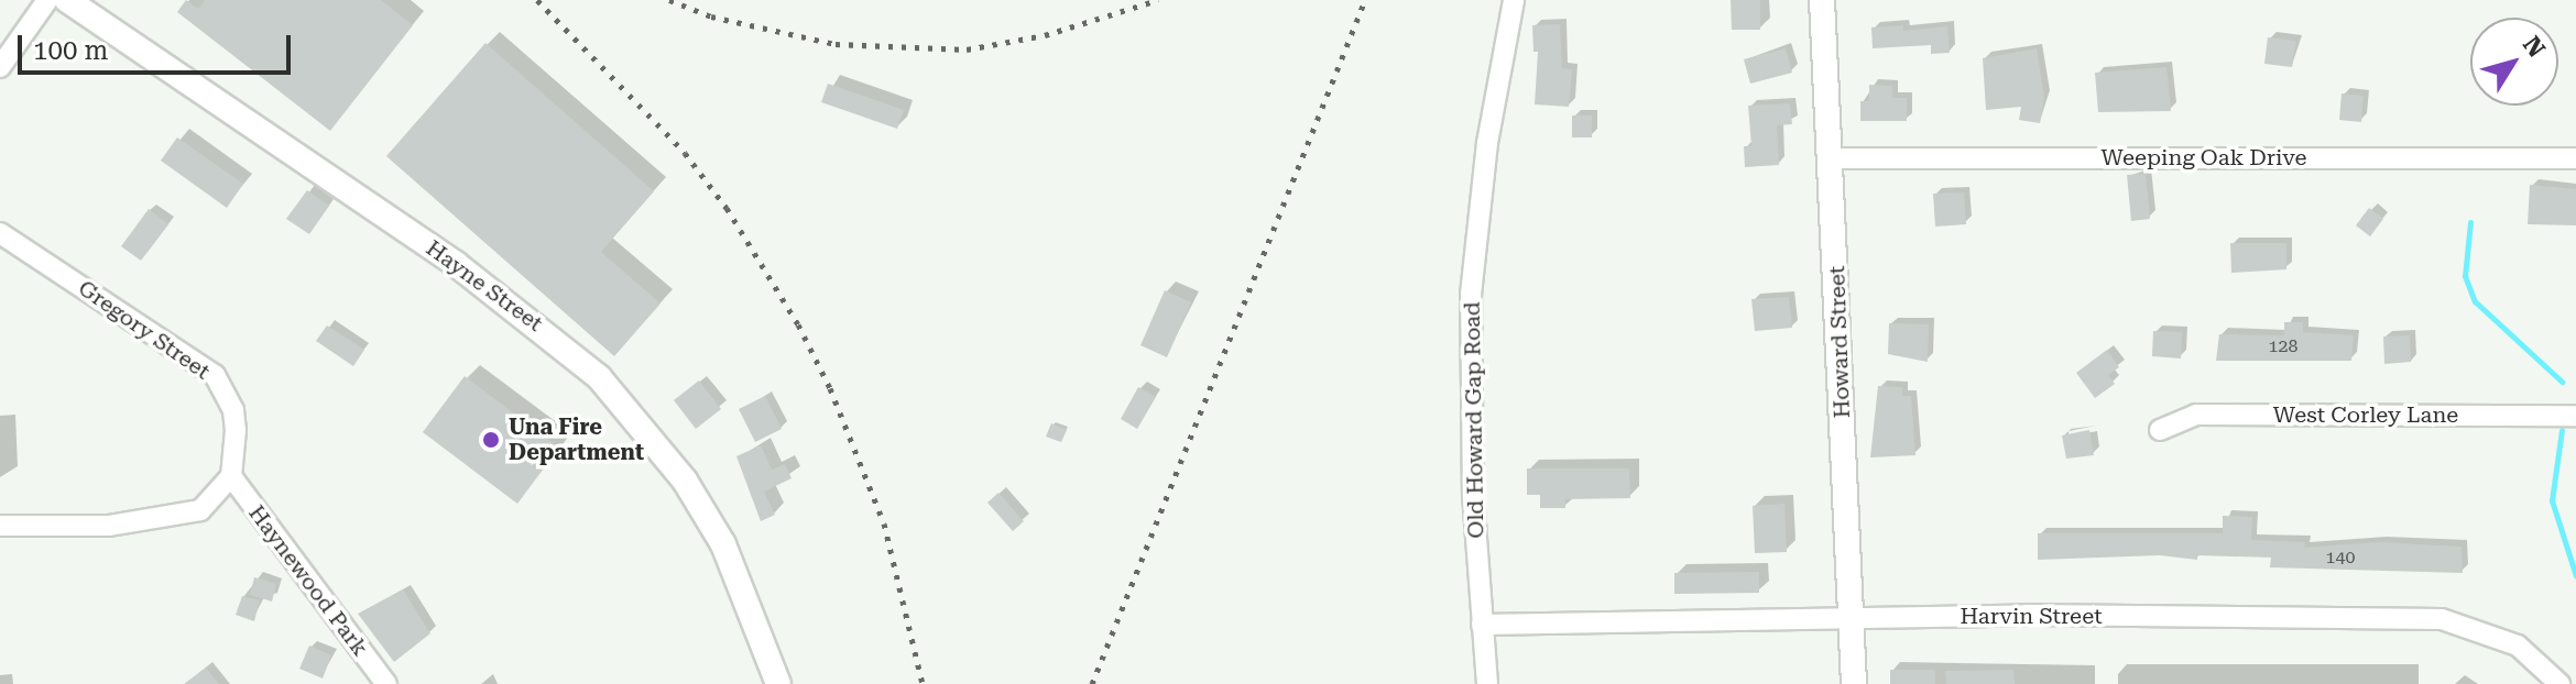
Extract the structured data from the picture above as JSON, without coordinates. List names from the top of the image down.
{
  "streets": {
    "street": [
      "Weeping Oak Drive",
      "Hayne Street",
      "Gregory Street",
      "Howard Street",
      "West Corley Lane",
      "Old Howard Gap Road",
      "Haynewood Park",
      "Harvin Street"
    ]
  },
  "crossings": [
    ["Weeping Oak Drive", "Howard Street"],
    ["Gregory Street", "Haynewood Park"],
    ["Howard Street", "Harvin Street"],
    ["Old Howard Gap Road", "Harvin Street"]
  ],
  "places": ["Una Fire Department"],
  "house_numbers": ["128", "140"],
  "scale_bar": "100 m",
  "north": "top right"
}
